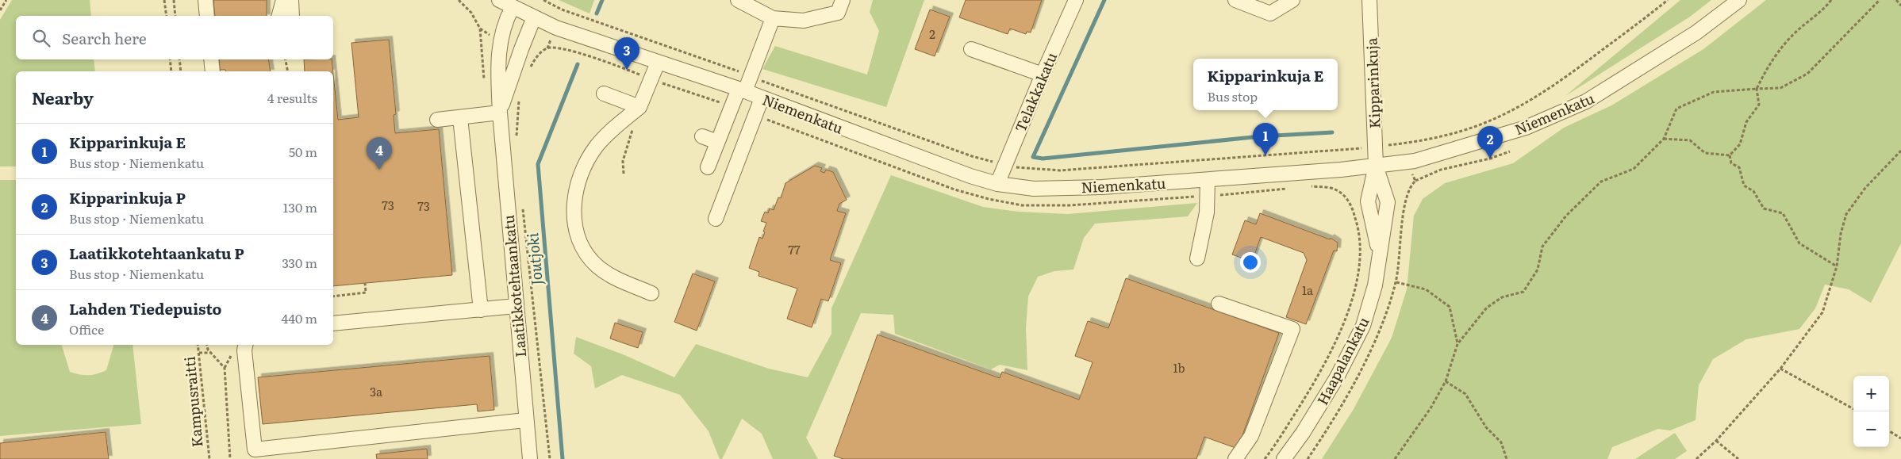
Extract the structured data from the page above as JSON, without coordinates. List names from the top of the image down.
{
  "streets": {
    "street": [
      "Kipparinkuja",
      "Telakkakatu",
      "Niemenkatu",
      "Laatikkotehtaankatu",
      "Haapalankatu"
    ],
    "path": ["Kampusraitti"]
  },
  "crossings": [
    ["Kipparinkuja", "Niemenkatu"],
    ["Kipparinkuja", "Haapalankatu"],
    ["Telakkakatu", "Niemenkatu"],
    ["Niemenkatu", "Laatikkotehtaankatu"],
    ["Niemenkatu", "Haapalankatu"]
  ],
  "water": ["Joutjoki"],
  "house_numbers": [
    "2",
    "73",
    "73",
    "77",
    "1a",
    "1b",
    "3a"
  ],
  "page": {
    "search": "Search here",
    "pins": [
      "3",
      "1",
      "2",
      "4"
    ],
    "popup": ["Kipparinkuja E", "Bus stop"],
    "heading": ["Nearby", "4 results"],
    "list": [
      {
        "mark": "1",
        "name": "Kipparinkuja E",
        "note": "Bus stop · Niemenkatu",
        "value": "50 m"
      },
      {
        "mark": "2",
        "name": "Kipparinkuja P",
        "note": "Bus stop · Niemenkatu",
        "value": "130 m"
      },
      {
        "mark": "3",
        "name": "Laatikkotehtaankatu P",
        "note": "Bus stop · Niemenkatu",
        "value": "330 m"
      },
      {
        "mark": "4",
        "name": "Lahden Tiedepuisto",
        "note": "Office",
        "value": "440 m"
      }
    ],
    "map_buttons": ["+", "−"]
  }
}
